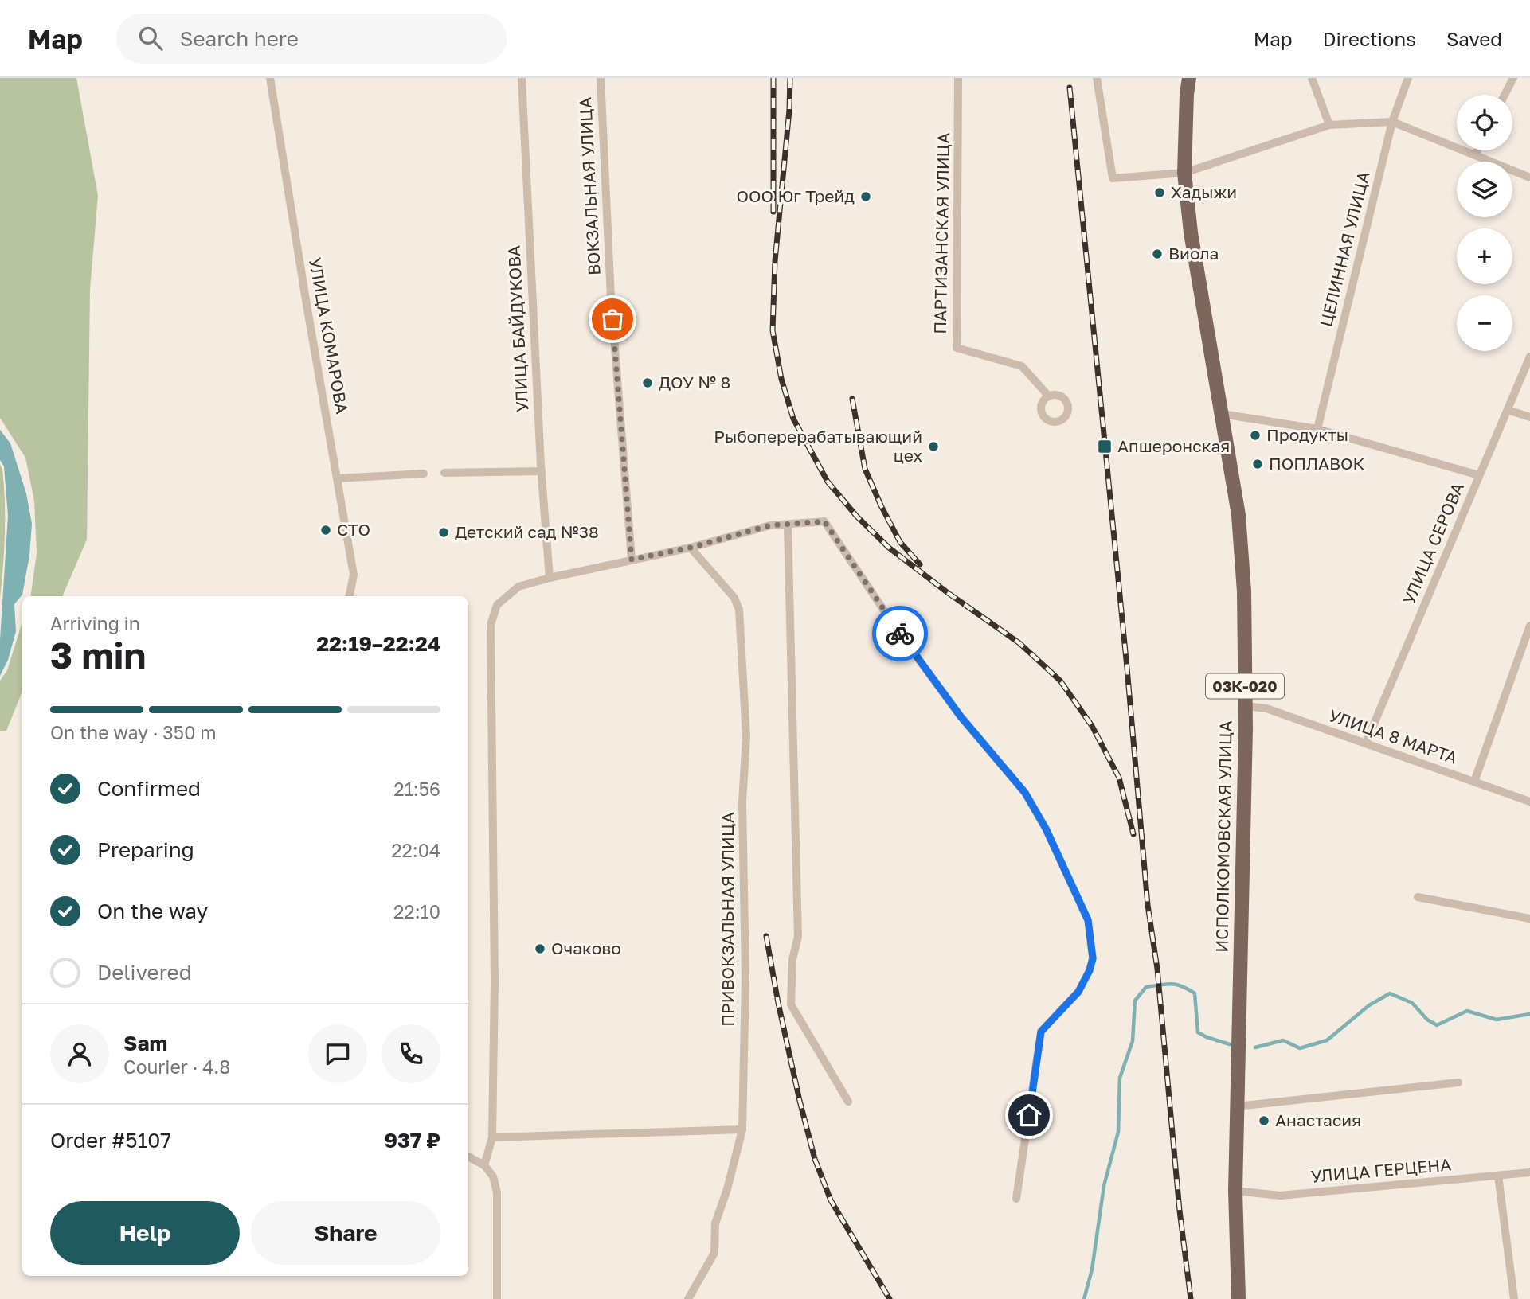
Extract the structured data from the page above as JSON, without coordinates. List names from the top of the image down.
{
  "streets": {
    "main road": ["03К-020", "ИСПОЛКОМОВСКАЯ УЛИЦА"],
    "street": [
      "ВОКЗАЛЬНАЯ УЛИЦА",
      "ПАРТИЗАНСКАЯ УЛИЦА",
      "ЦЕЛИННАЯ УЛИЦА",
      "УЛИЦА БАЙДУКОВА",
      "УЛИЦА КОМАРОВА",
      "УЛИЦА СЕРОВА",
      "УЛИЦА 8 МАРТА",
      "ПРИВОКЗАЛЬНАЯ УЛИЦА",
      "УЛИЦА ГЕРЦЕНА"
    ]
  },
  "crossings": [
    ["УЛИЦА СЕРОВА", "УЛИЦА 8 МАРТА"],
    ["УЛИЦА 8 МАРТА", "ИСПОЛКОМОВСКАЯ УЛИЦА"],
    ["ИСПОЛКОМОВСКАЯ УЛИЦА", "УЛИЦА ГЕРЦЕНА"]
  ],
  "places": {
    "other": [
      "Хадыжи",
      "ООО Юг Трейд",
      "Виола",
      "ДОУ № 8",
      "Продукты",
      "Рыбоперерабатывающий цех",
      "ПОПЛАВОК",
      "СТО",
      "Детский сад №38",
      "Очаково",
      "Анастасия"
    ],
    "transit": ["Апшеронская"]
  },
  "page": {
    "header": "Map",
    "search": "Search here",
    "nav": ["Map", "Directions", "Saved"],
    "map_buttons": ["+", "−"],
    "heading": ["3 min", "Arriving in", "22:19–22:24"],
    "panel": [
      "Sam",
      "Courier · 4.8",
      "Order #5107",
      "937 ₽"
    ],
    "bar": "On the way · 350 m",
    "list": [
      ["Confirmed", "21:56"],
      ["Preparing", "22:04"],
      ["On the way", "22:10"],
      "Delivered"
    ],
    "buttons": ["Help", "Share"]
  }
}
